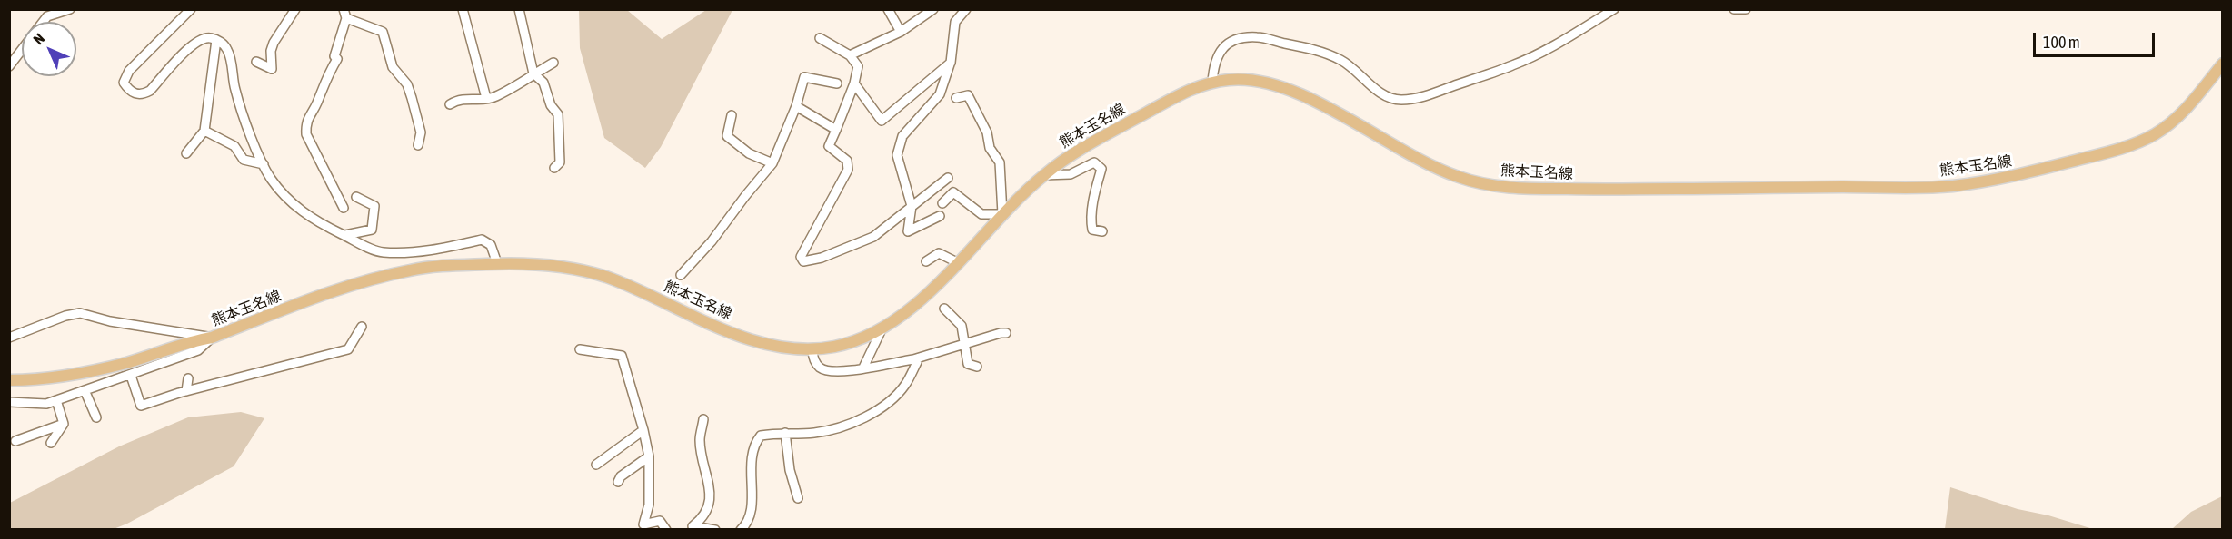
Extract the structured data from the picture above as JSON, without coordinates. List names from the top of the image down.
{
  "streets": {
    "main road": ["熊本玉名線"]
  },
  "scale_bar": "100 m",
  "north": "top left"
}
